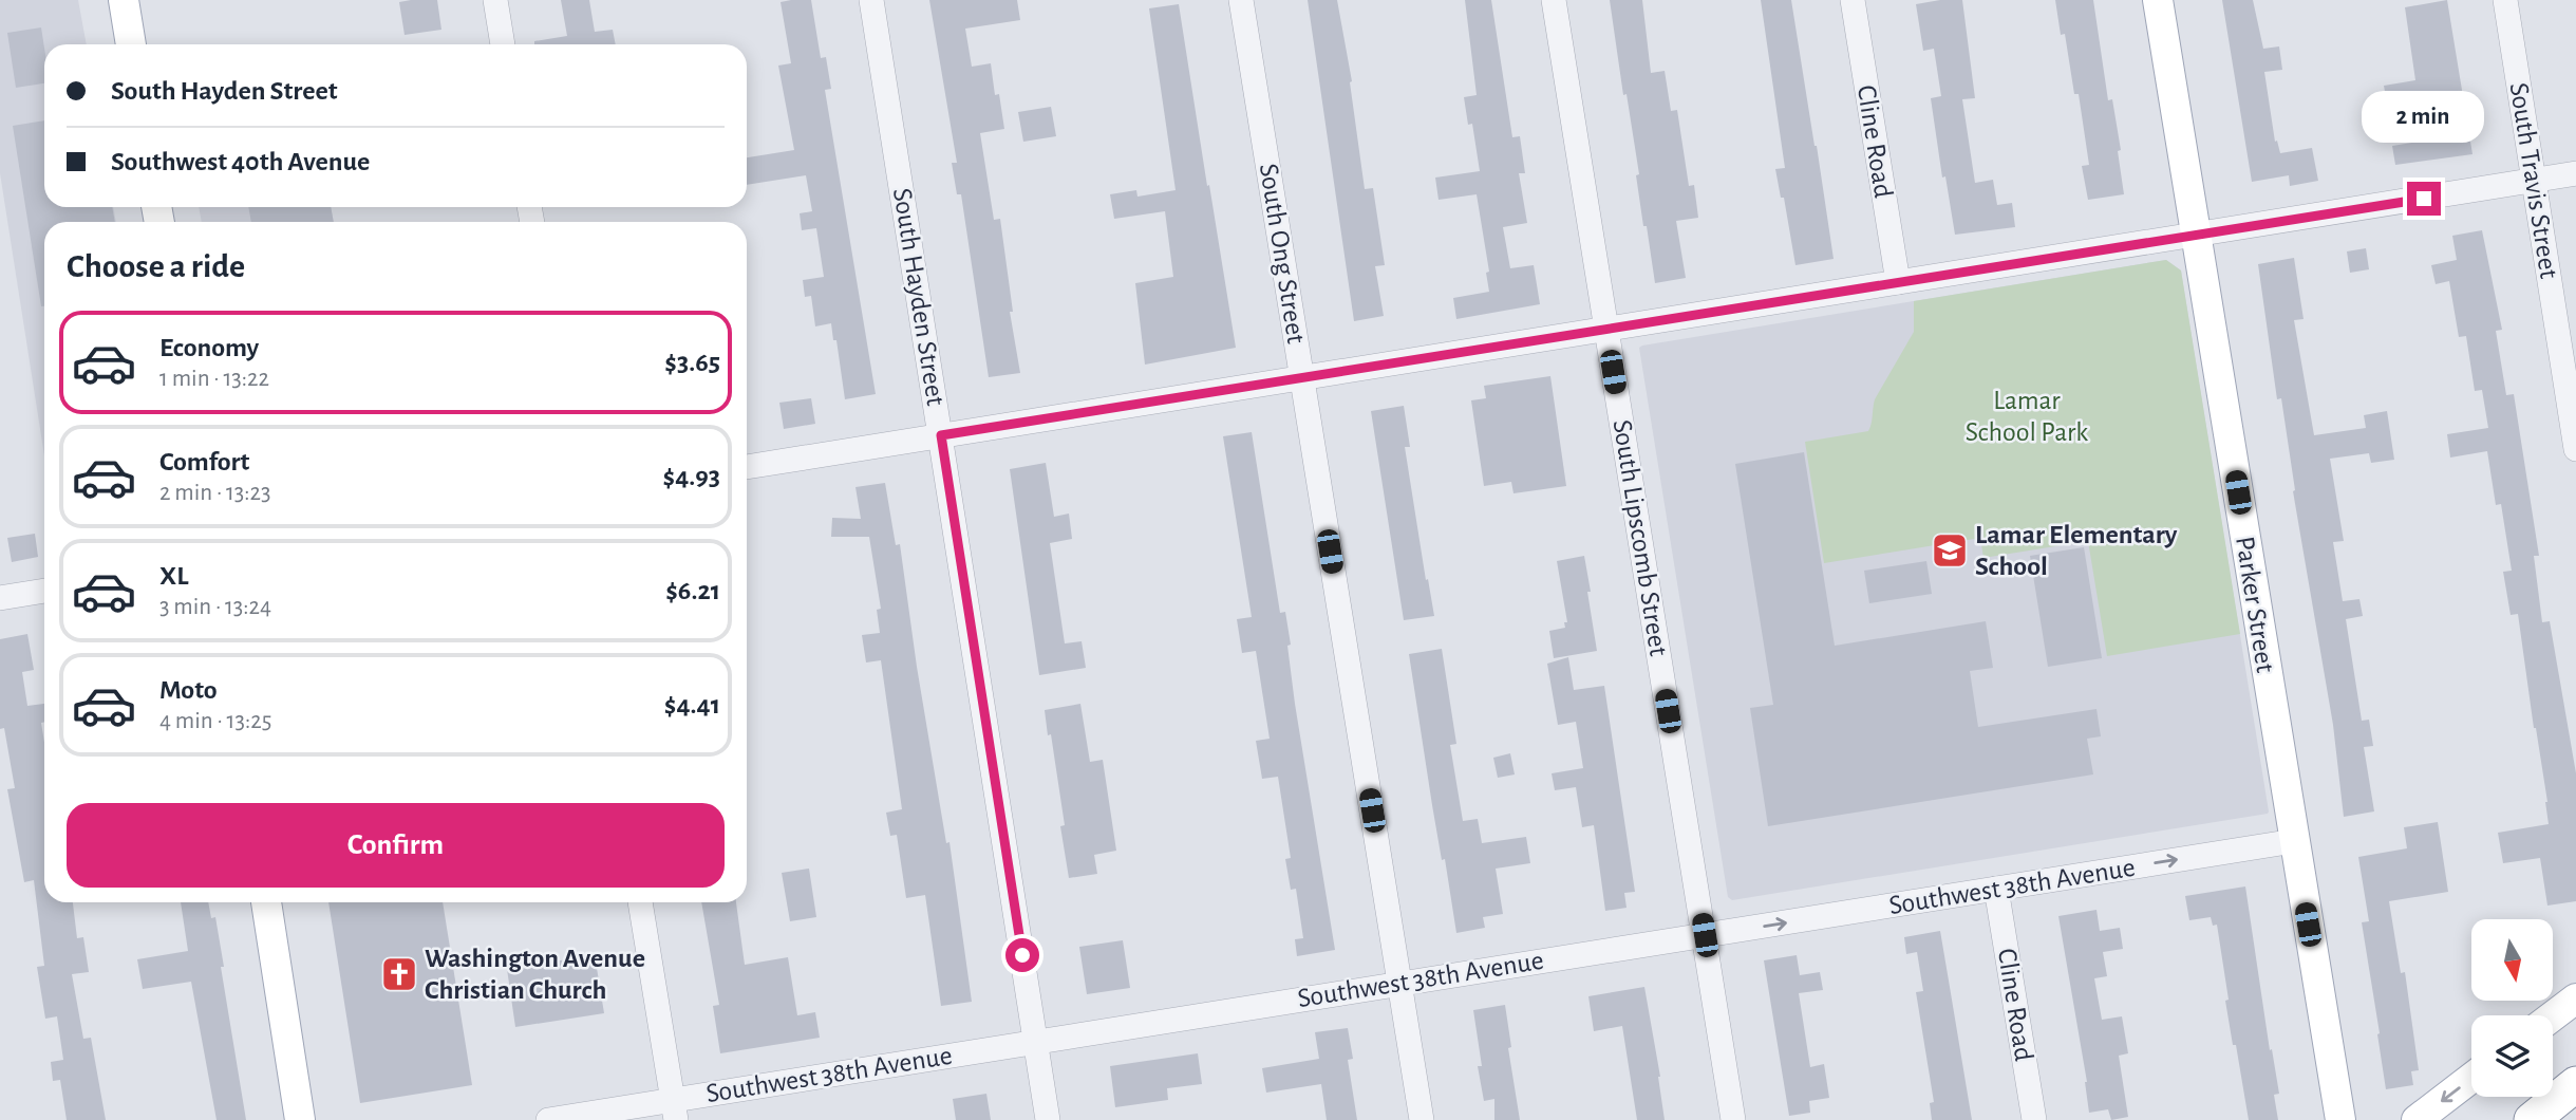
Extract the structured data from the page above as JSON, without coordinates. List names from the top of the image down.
{
  "streets": {
    "main road": ["Parker Street"],
    "street": [
      "Cline Road",
      "South Travis Street",
      "South Ong Street",
      "South Hayden Street",
      "South Lipscomb Street",
      "Southwest 38th Avenue"
    ]
  },
  "crossings": [
    ["Cline Road", "Southwest 38th Avenue"],
    ["South Ong Street", "Southwest 38th Avenue"],
    ["South Hayden Street", "Southwest 38th Avenue"],
    ["South Lipscomb Street", "Southwest 38th Avenue"],
    ["Parker Street", "Southwest 38th Avenue"]
  ],
  "parks": ["Lamar School Park"],
  "places": {
    "school or university": ["Lamar Elementary School"],
    "church": ["Washington Avenue Christian Church"]
  },
  "north": "bottom",
  "page": {
    "banner": ["South Hayden Street", "Southwest 40th Avenue"],
    "bubble": "2 min",
    "heading": "Choose a ride",
    "list": [
      {
        "name": "Economy",
        "note": "1 min · 13:22",
        "value": "$3.65"
      },
      {
        "name": "Comfort",
        "note": "2 min · 13:23",
        "value": "$4.93"
      },
      {
        "name": "XL",
        "note": "3 min · 13:24",
        "value": "$6.21"
      },
      {
        "name": "Moto",
        "note": "4 min · 13:25",
        "value": "$4.41"
      }
    ],
    "buttons": "Confirm"
  }
}
